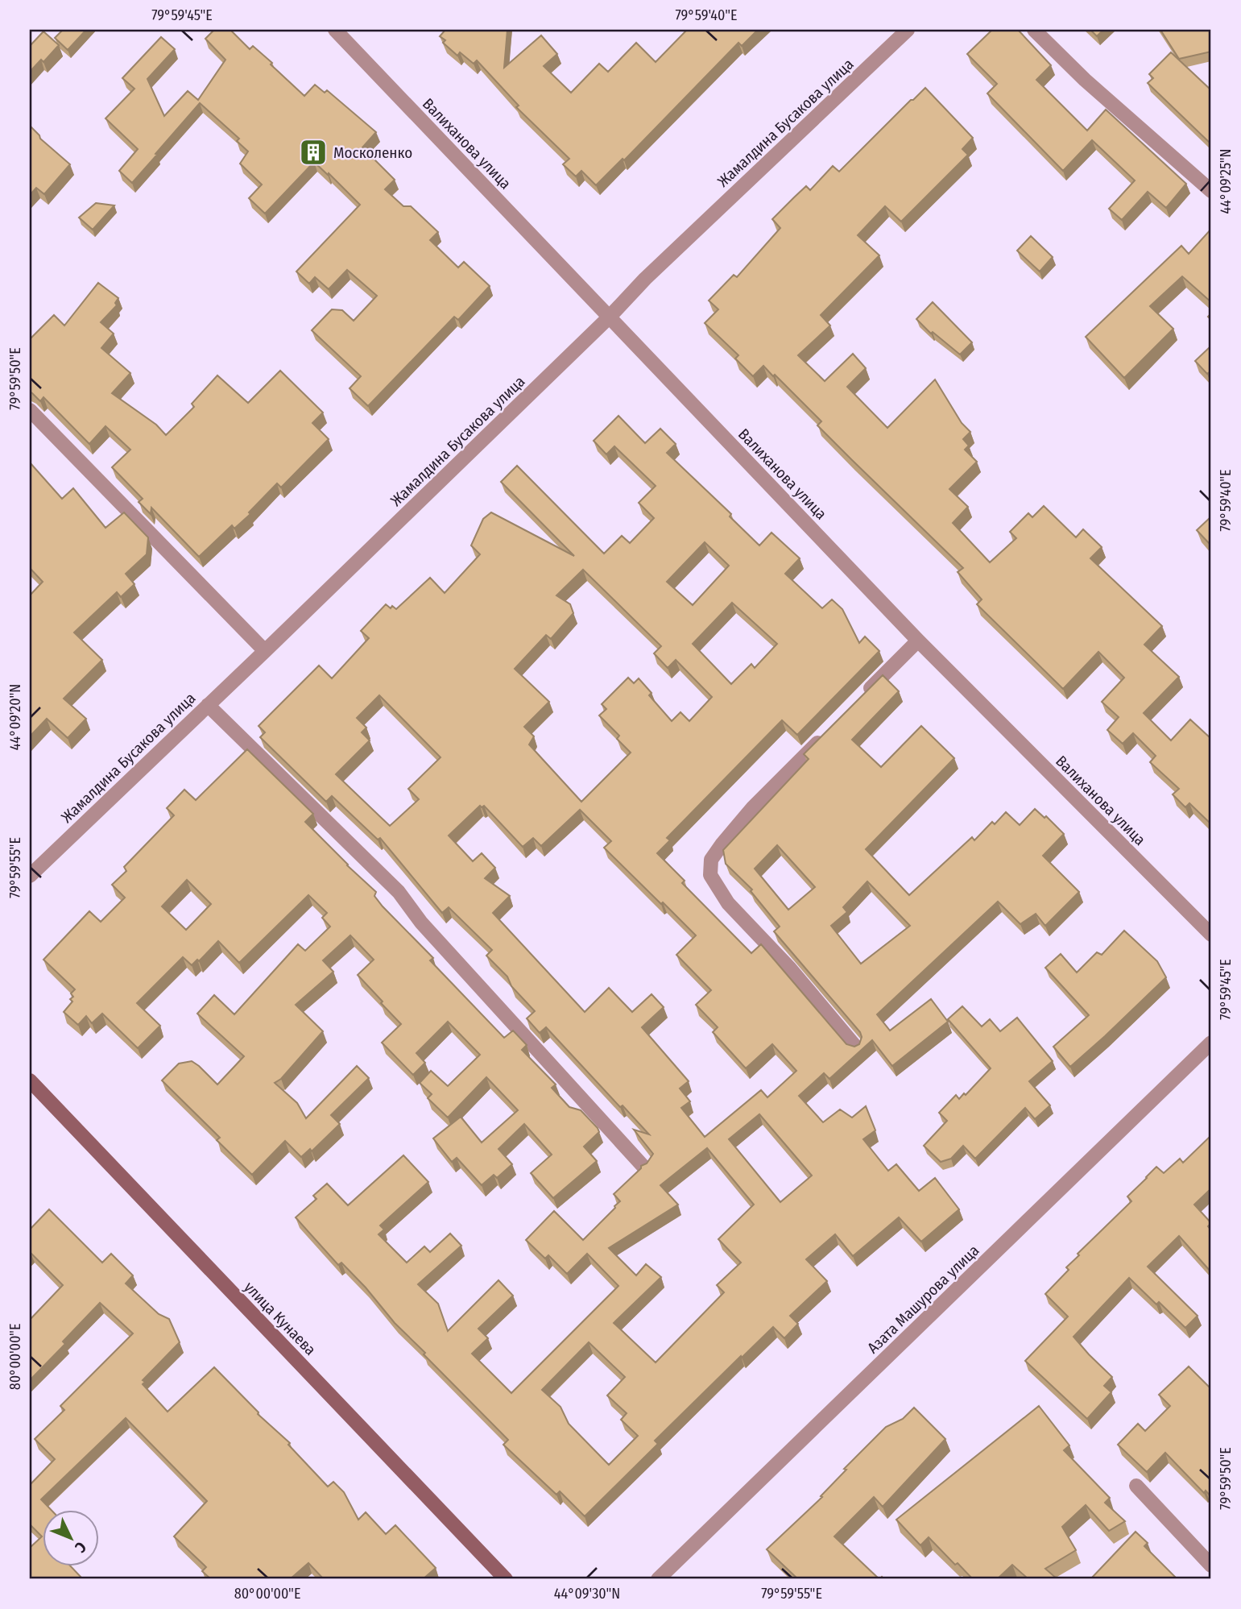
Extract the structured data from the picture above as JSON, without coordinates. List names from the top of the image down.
{
  "streets": {
    "main road": ["улица Кунаева"],
    "street": ["Жамалдина Бусакова улица", "Валиханова улица", "Азата Машурова улица"]
  },
  "crossings": [
    ["Жамалдина Бусакова улица", "Валиханова улица"]
  ],
  "places": {
    "building": ["Москоленко"]
  },
  "north": "bottom right",
  "coordinates": [
    "79°59'45\"E",
    "79°59'40\"E",
    "44°09'25\"N",
    "79°59'50\"E",
    "44°09'20\"N",
    "79°59'55\"E",
    "80°00'00\"E",
    "44°09'30\"N"
  ]
}
